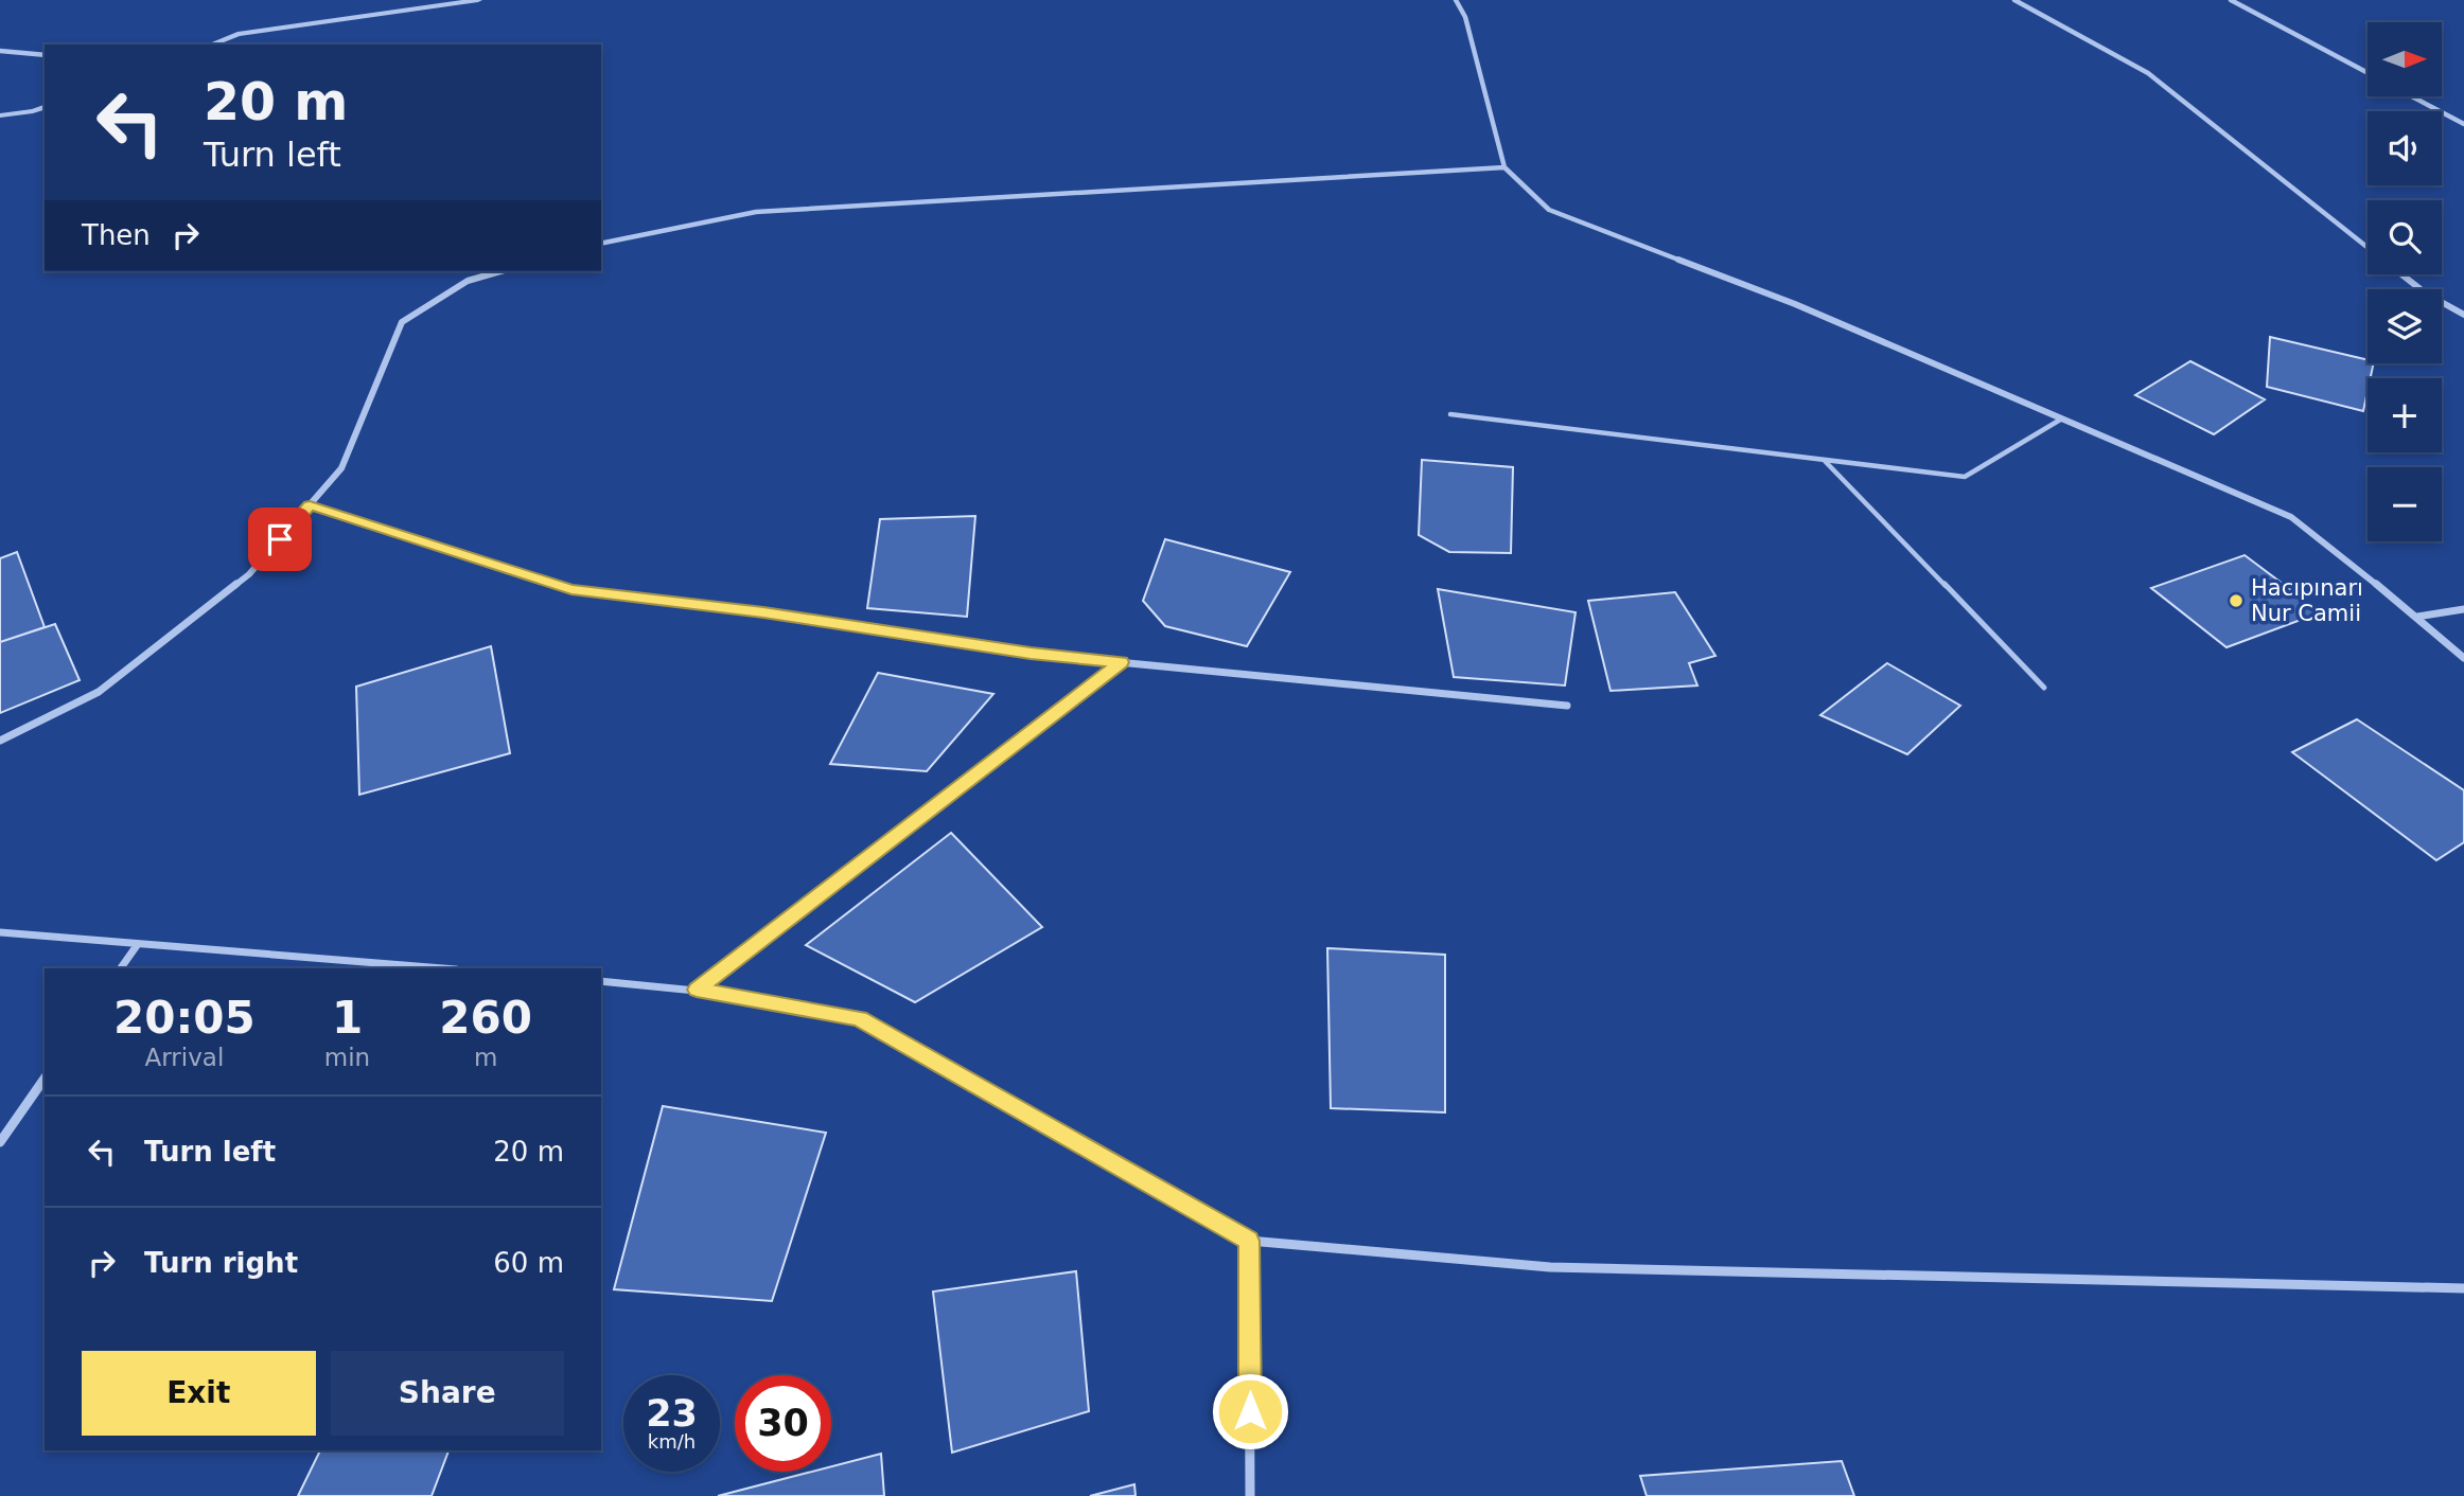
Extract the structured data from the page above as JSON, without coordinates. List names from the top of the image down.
{
  "places": ["Hacıpınarı Nur Camii"],
  "north": "right",
  "page": {
    "map_buttons": ["+", "−"],
    "turn": ["20 m", "Turn left"],
    "then": "Then",
    "eta": [
      "20:05",
      "Arrival",
      "1",
      "min",
      "260",
      "m"
    ],
    "list": [
      {
        "name": "Turn left",
        "value": "20 m"
      },
      {
        "name": "Turn right",
        "value": "60 m"
      }
    ],
    "buttons": ["Exit", "Share"],
    "speed": "23 km/h",
    "limit": "30"
  }
}
